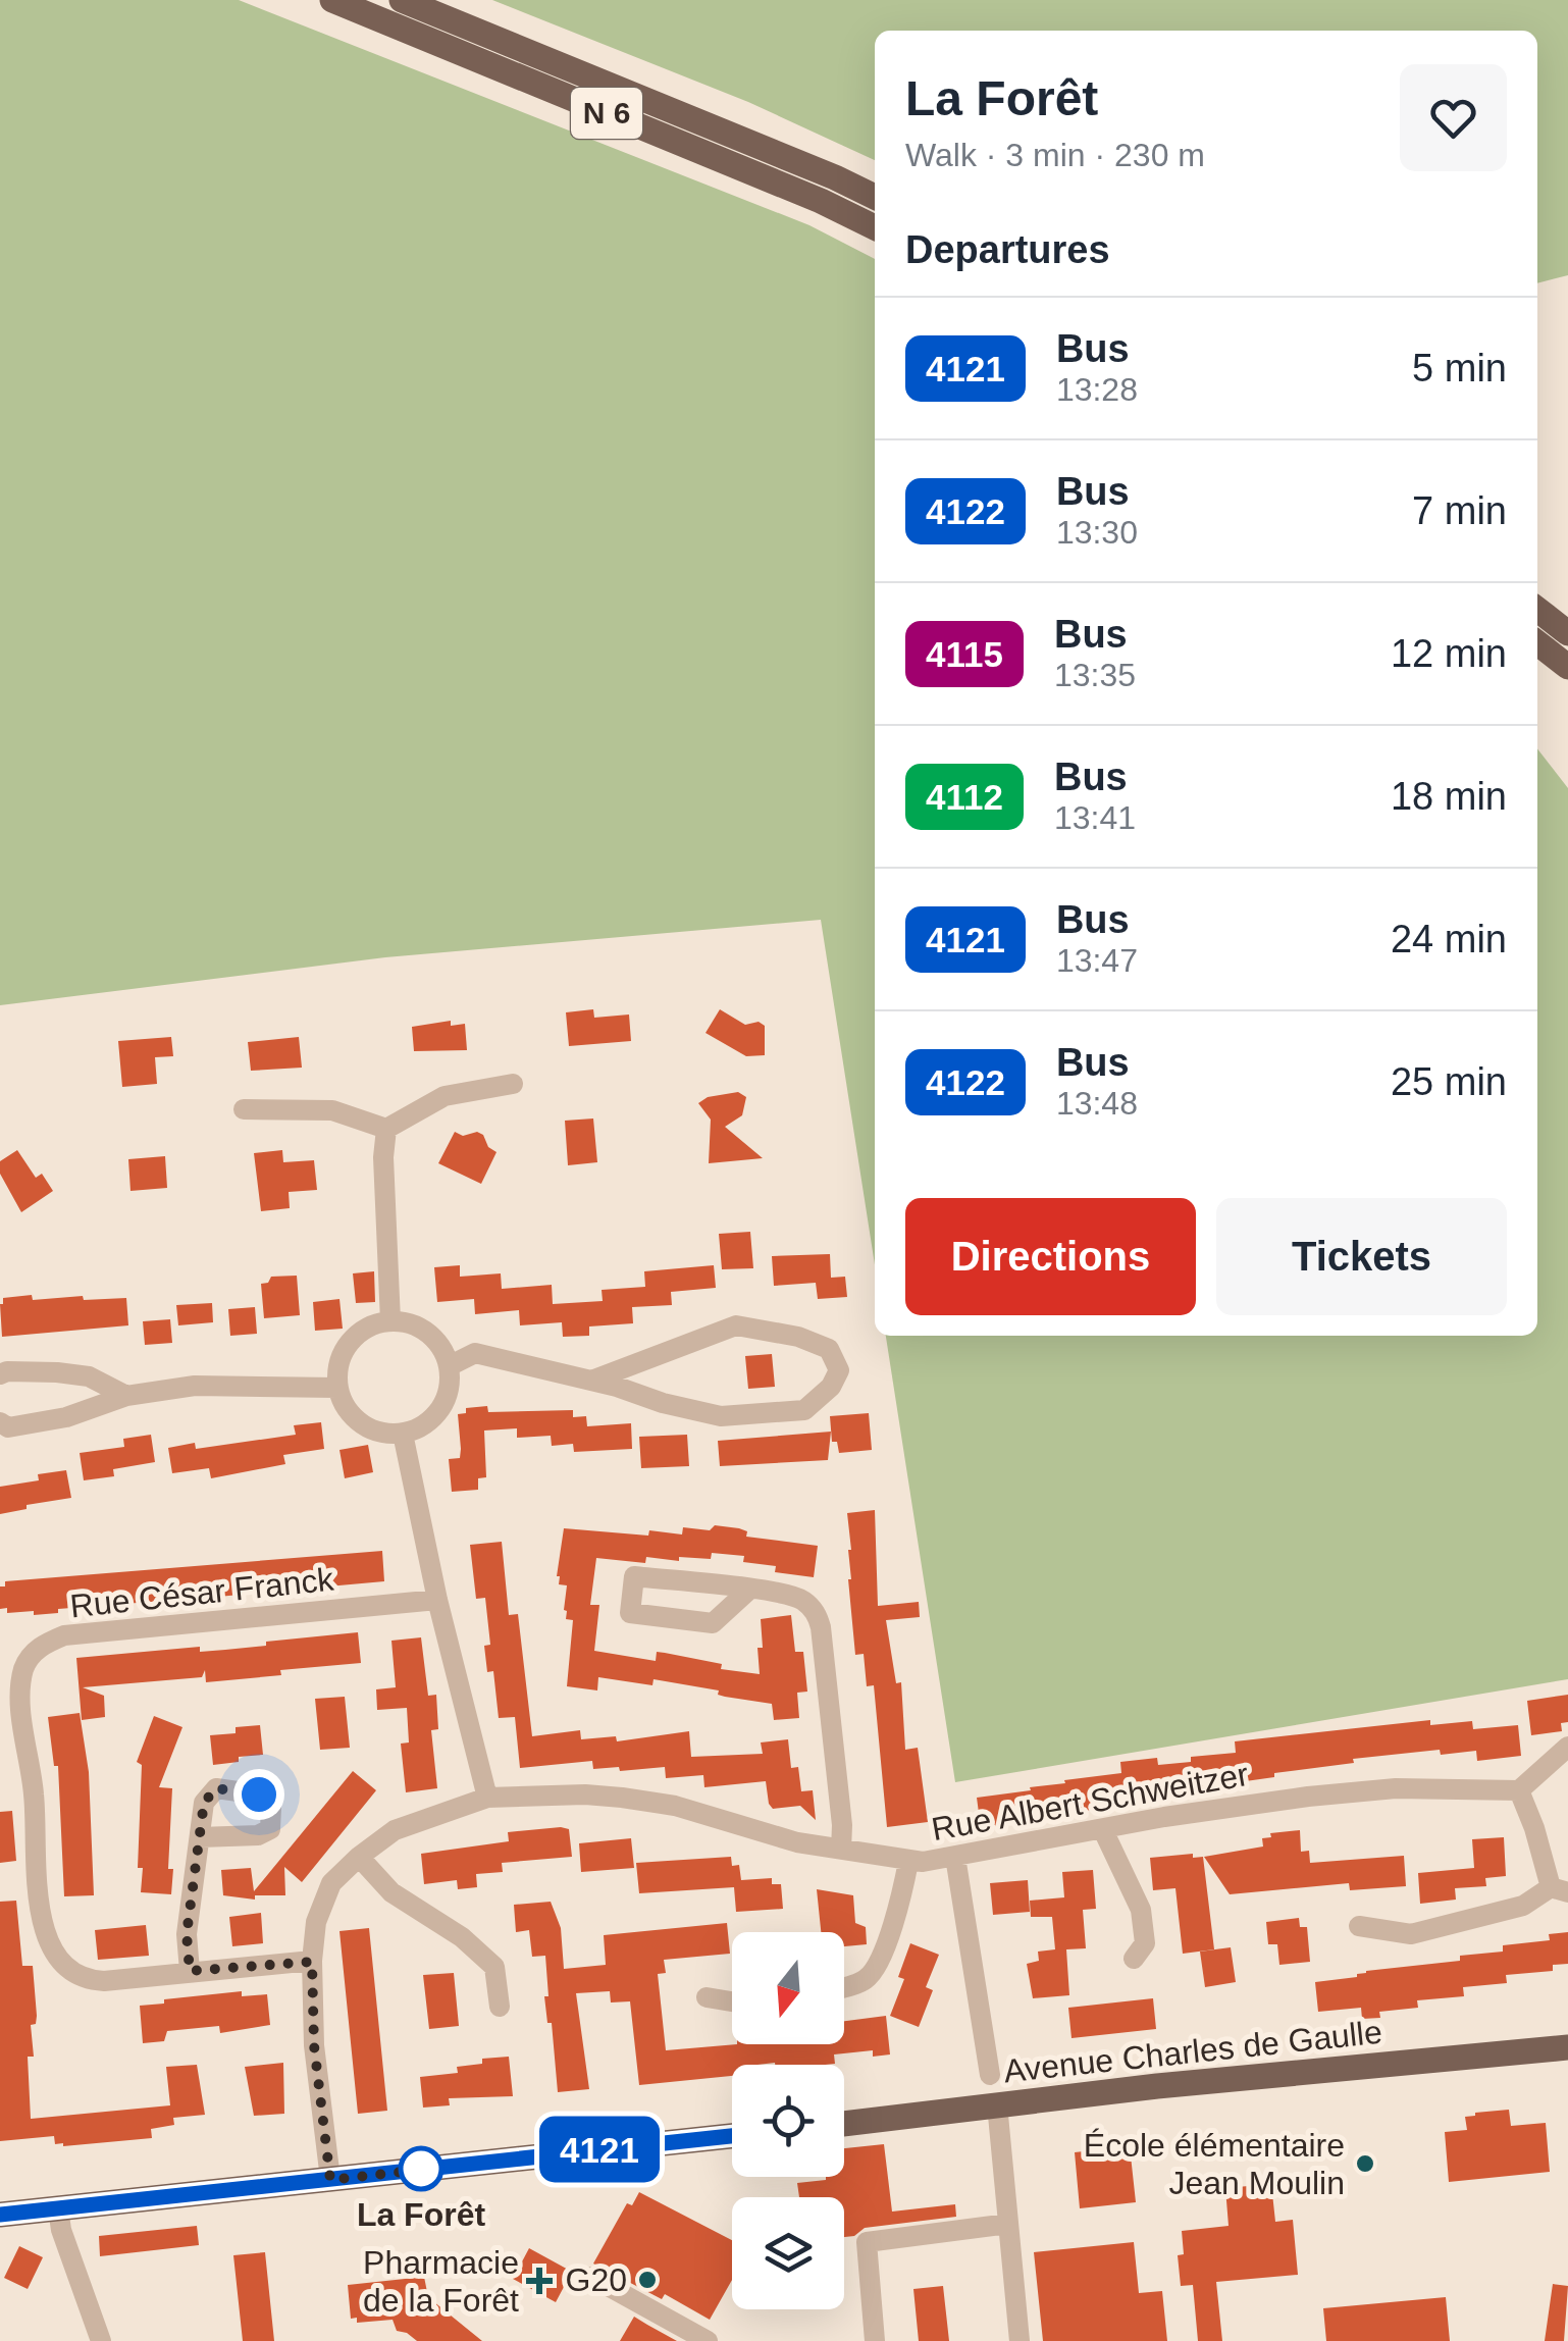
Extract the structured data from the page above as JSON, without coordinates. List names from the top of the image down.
{
  "streets": {
    "main road": ["N 6", "Avenue Charles de Gaulle"],
    "street": ["Rue César Franck", "Rue Albert Schweitzer"]
  },
  "places": {
    "other": ["École élémentaire Jean Moulin", "La Forêt", "G20"],
    "health": ["Pharmacie de la Forêt"]
  },
  "lines": ["bus line 4121"],
  "north": "bottom",
  "page": {
    "on_map": "4121",
    "heading": [
      ["La Forêt", "Walk · 3 min · 230 m"],
      "Departures"
    ],
    "list": [
      {
        "mark": "4121",
        "name": "Bus",
        "note": "13:28",
        "value": "5 min"
      },
      {
        "mark": "4122",
        "name": "Bus",
        "note": "13:30",
        "value": "7 min"
      },
      {
        "mark": "4115",
        "name": "Bus",
        "note": "13:35",
        "value": "12 min"
      },
      {
        "mark": "4112",
        "name": "Bus",
        "note": "13:41",
        "value": "18 min"
      },
      {
        "mark": "4121",
        "name": "Bus",
        "note": "13:47",
        "value": "24 min"
      },
      {
        "mark": "4122",
        "name": "Bus",
        "note": "13:48",
        "value": "25 min"
      }
    ],
    "buttons": ["Directions", "Tickets"]
  }
}
